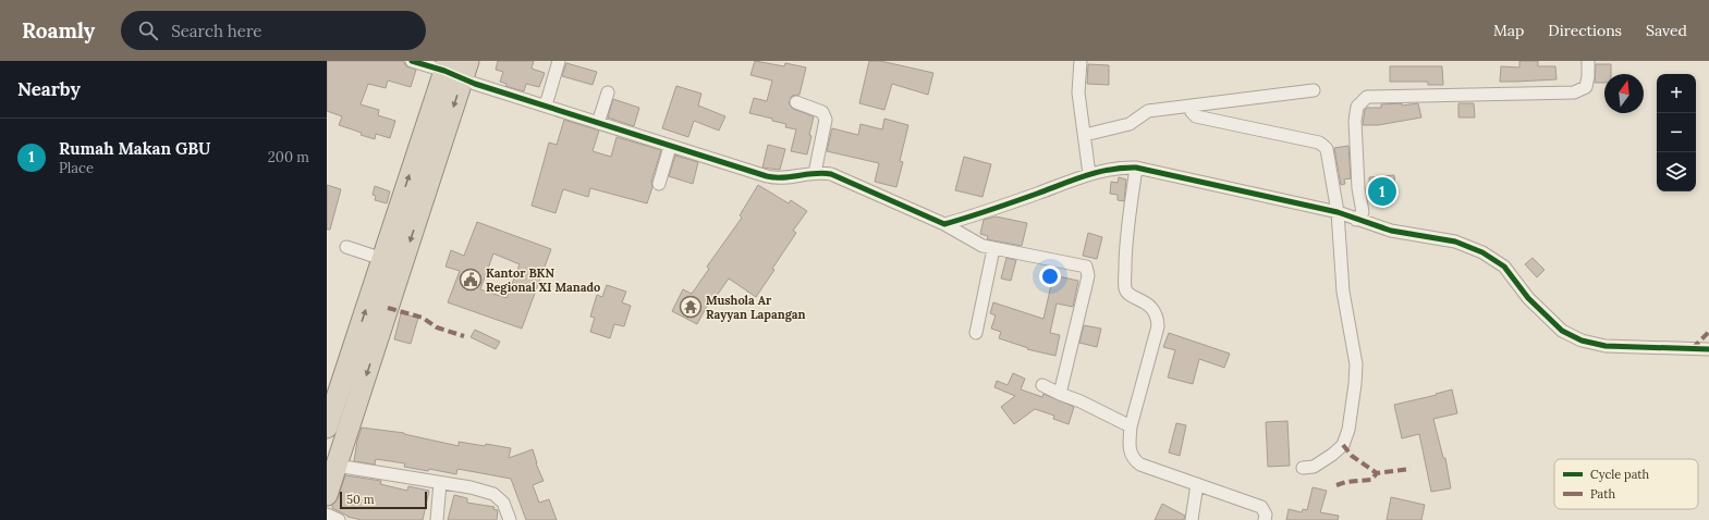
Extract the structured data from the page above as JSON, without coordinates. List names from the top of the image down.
{
  "places": {
    "public building": ["Kantor BKN Regional XI Manado"],
    "temple": ["Mushola Ar Rayyan Lapangan"]
  },
  "legend": ["Cycle path", "Path"],
  "scale_bar": "50 m",
  "north": "top",
  "page": {
    "header": "Roamly",
    "search": "Search here",
    "nav": ["Map", "Directions", "Saved"],
    "heading": "Nearby",
    "map_buttons": ["+", "−"],
    "list": [
      {
        "mark": "1",
        "name": "Rumah Makan GBU",
        "note": "Place",
        "value": "200 m"
      }
    ],
    "pins": "1",
    "scale": "50 m"
  }
}
